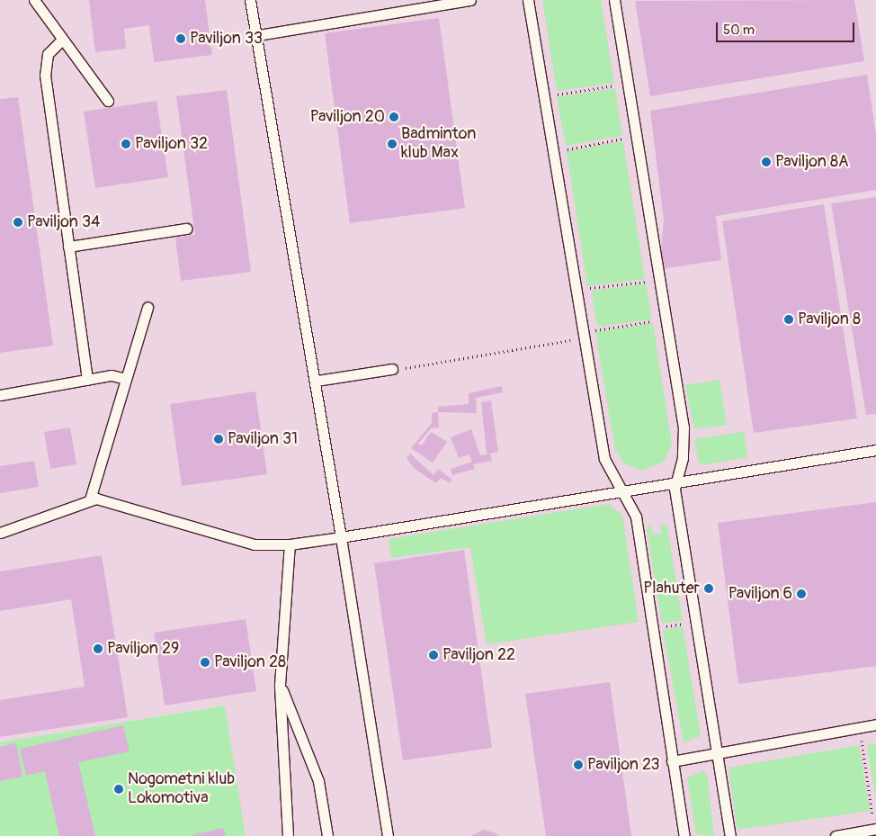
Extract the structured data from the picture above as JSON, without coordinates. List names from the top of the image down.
{
  "places": [
    "Paviljon 33",
    "Paviljon 20",
    "Paviljon 32",
    "Badminton klub Max",
    "Paviljon 8A",
    "Paviljon 34",
    "Paviljon 8",
    "Paviljon 31",
    "Plahuter",
    "Paviljon 6",
    "Paviljon 29",
    "Paviljon 22",
    "Paviljon 28",
    "Paviljon 23",
    "Nogometni klub Lokomotiva"
  ],
  "scale_bar": "50 m"
}
